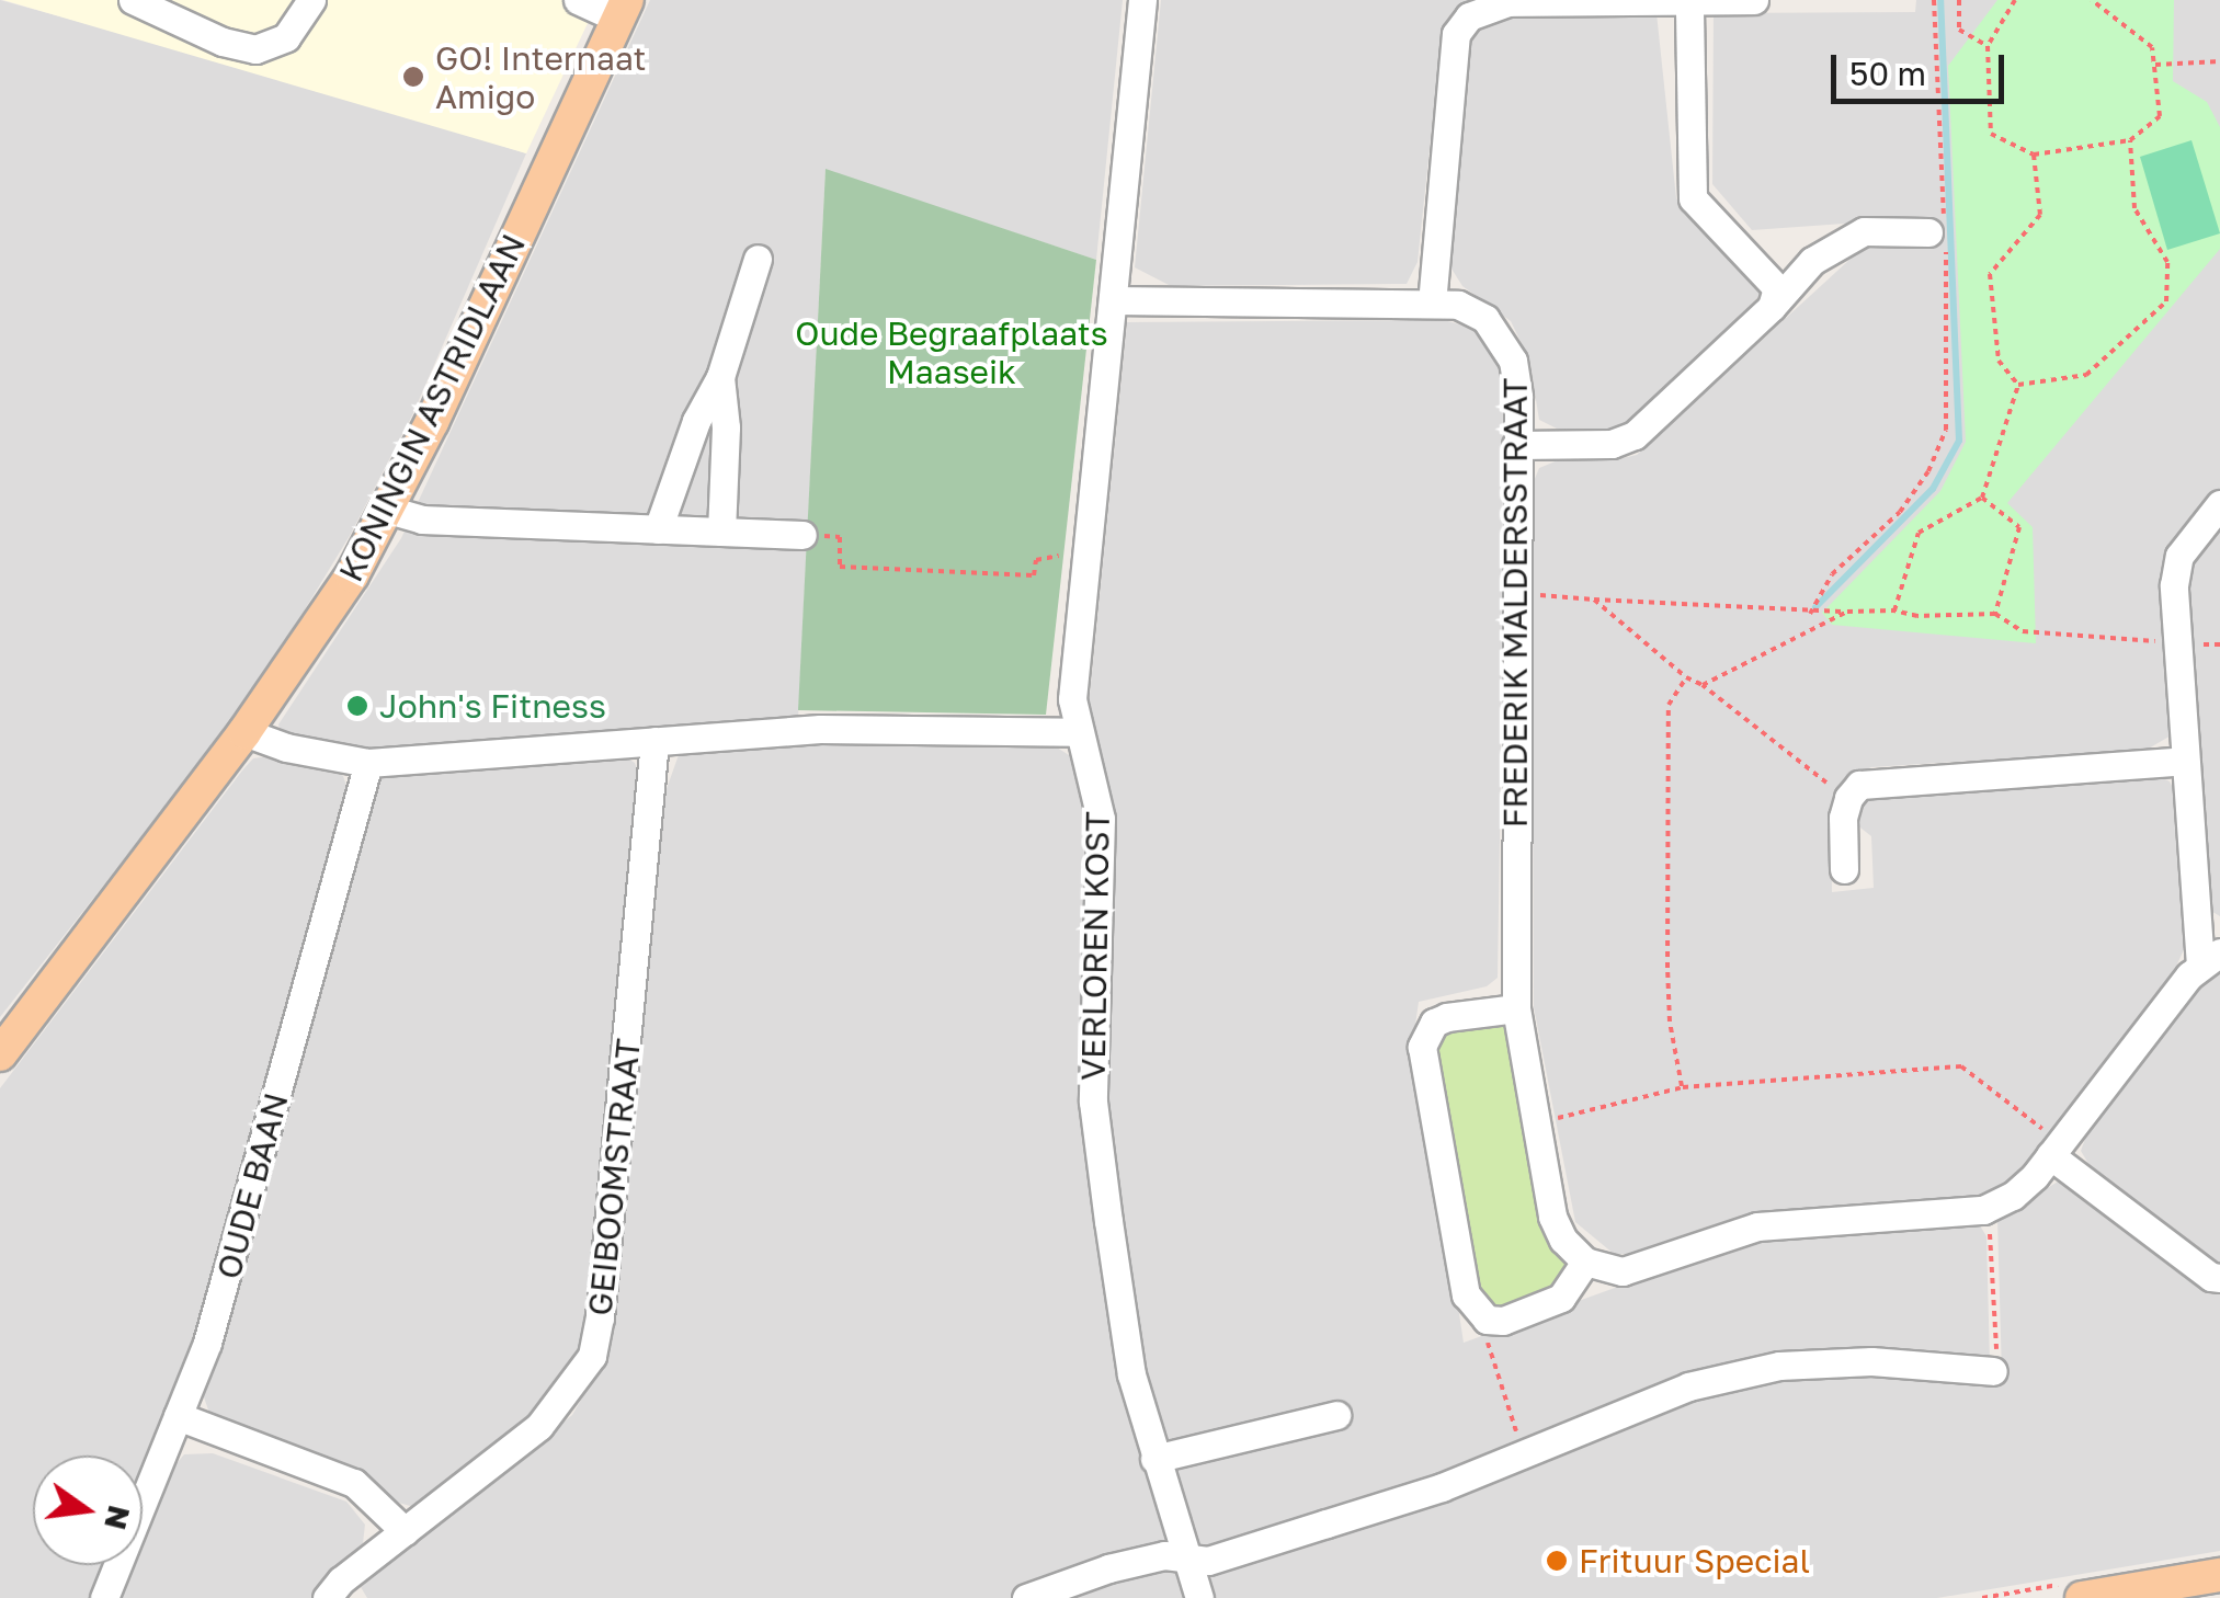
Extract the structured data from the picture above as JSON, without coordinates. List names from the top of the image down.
{
  "streets": {
    "main road": ["KONINGIN ASTRIDLAAN"],
    "street": [
      "FREDERIK MALDERSSTRAAT",
      "VERLOREN KOST",
      "GEIBOOMSTRAAT",
      "OUDE BAAN"
    ]
  },
  "crossings": [
    ["FREDERIK MALDERSSTRAAT", "VERLOREN KOST"]
  ],
  "parks": ["Oude Begraafplaats Maaseik"],
  "places": ["GO! Internaat Amigo", "John's Fitness", "Frituur Special"],
  "scale_bar": "50 m",
  "north": "right"
}
